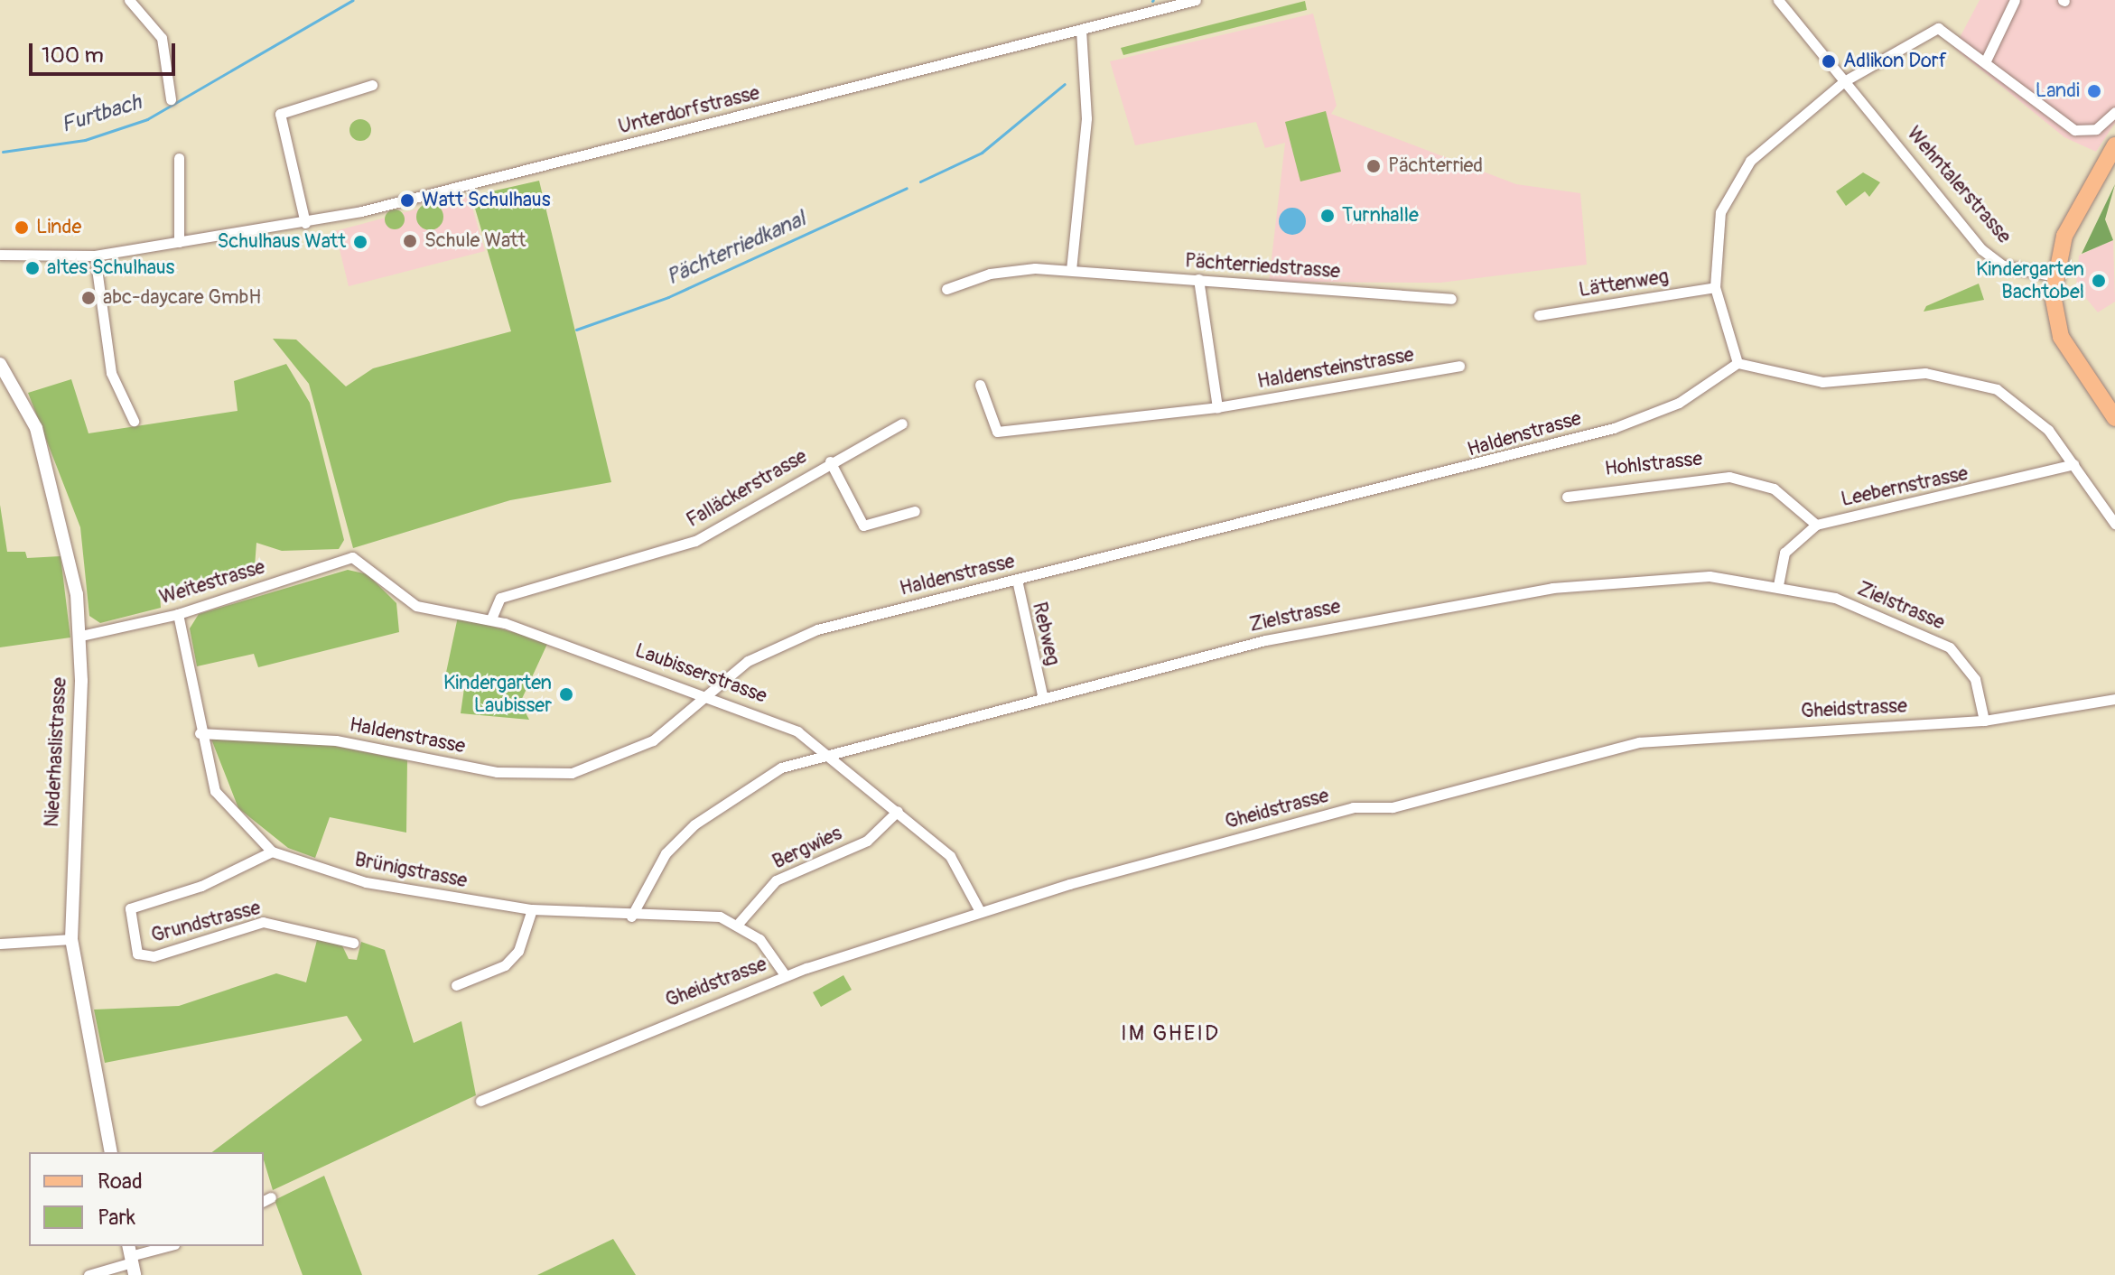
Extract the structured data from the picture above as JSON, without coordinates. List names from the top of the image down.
{
  "streets": {
    "street": [
      "Unterdorfstrasse",
      "Wehntalerstrasse",
      "Pächterriedstrasse",
      "Lättenweg",
      "Haldensteinstrasse",
      "Haldenstrasse",
      "Hohlstrasse",
      "Leebernstrasse",
      "Falläckerstrasse",
      "Weitestrasse",
      "Zielstrasse",
      "Rebweg",
      "Laubisserstrasse",
      "Gheidstrasse",
      "Niederhaslistrasse",
      "Bergwies",
      "Brünigstrasse",
      "Grundstrasse"
    ]
  },
  "crossings": [
    ["Haldenstrasse", "Rebweg"],
    ["Haldenstrasse", "Laubisserstrasse"],
    ["Haldenstrasse", "Brünigstrasse"],
    ["Hohlstrasse", "Leebernstrasse"],
    ["Leebernstrasse", "Zielstrasse"],
    ["Falläckerstrasse", "Laubisserstrasse"],
    ["Weitestrasse", "Laubisserstrasse"],
    ["Weitestrasse", "Niederhaslistrasse"],
    ["Weitestrasse", "Brünigstrasse"],
    ["Zielstrasse", "Rebweg"],
    ["Zielstrasse", "Laubisserstrasse"],
    ["Zielstrasse", "Gheidstrasse"],
    ["Zielstrasse", "Brünigstrasse"],
    ["Laubisserstrasse", "Gheidstrasse"],
    ["Laubisserstrasse", "Bergwies"],
    ["Bergwies", "Brünigstrasse"],
    ["Brünigstrasse", "Grundstrasse"]
  ],
  "districts": ["IM GHEID"],
  "water": ["Furtbach", "Pächterriedkanal"],
  "places": [
    "Adlikon Dorf",
    "Landi",
    "Pächterried",
    "Watt Schulhaus",
    "Turnhalle",
    "Linde",
    "Schule Watt",
    "Schulhaus Watt",
    "altes Schulhaus",
    "Kindergarten Bachtobel",
    "abc-daycare GmbH",
    "Kindergarten Laubisser"
  ],
  "legend": ["Road", "Park"],
  "scale_bar": "100 m"
}
